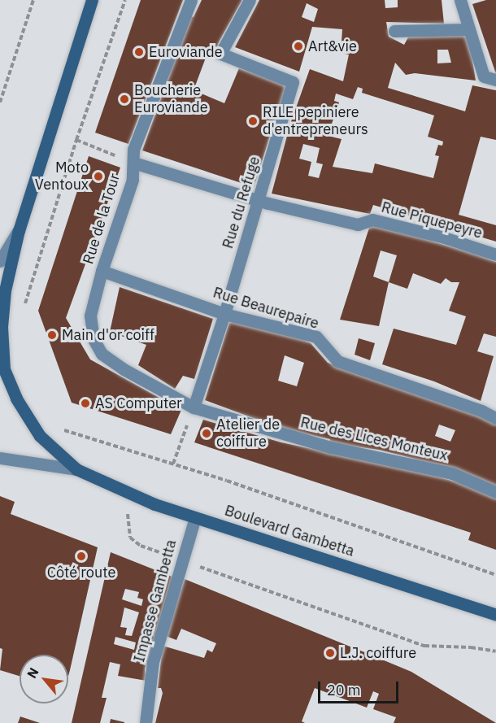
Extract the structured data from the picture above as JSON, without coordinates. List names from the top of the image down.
{
  "streets": {
    "main road": ["Boulevard Gambetta"],
    "street": [
      "Rue du Refuge",
      "Rue de la Tour",
      "Rue Piquepeyre",
      "Rue Beaurepaire",
      "Rue des Lices Monteux",
      "Impasse Gambetta"
    ]
  },
  "crossings": [
    ["Rue du Refuge", "Rue Piquepeyre"],
    ["Rue du Refuge", "Rue Beaurepaire"],
    ["Rue du Refuge", "Rue des Lices Monteux"],
    ["Rue de la Tour", "Rue Piquepeyre"],
    ["Rue de la Tour", "Rue Beaurepaire"],
    ["Rue de la Tour", "Rue des Lices Monteux"],
    ["Boulevard Gambetta", "Impasse Gambetta"]
  ],
  "places": [
    "Art&vie",
    "Euroviande",
    "Boucherie Euroviande",
    "RILE pepiniere d'entrepreneurs",
    "Moto Ventoux",
    "Main d'or coiff",
    "AS Computer",
    "Atelier de coiffure",
    "Côté route",
    "L.J. coiffure"
  ],
  "scale_bar": "20 m",
  "north": "top left"
}
